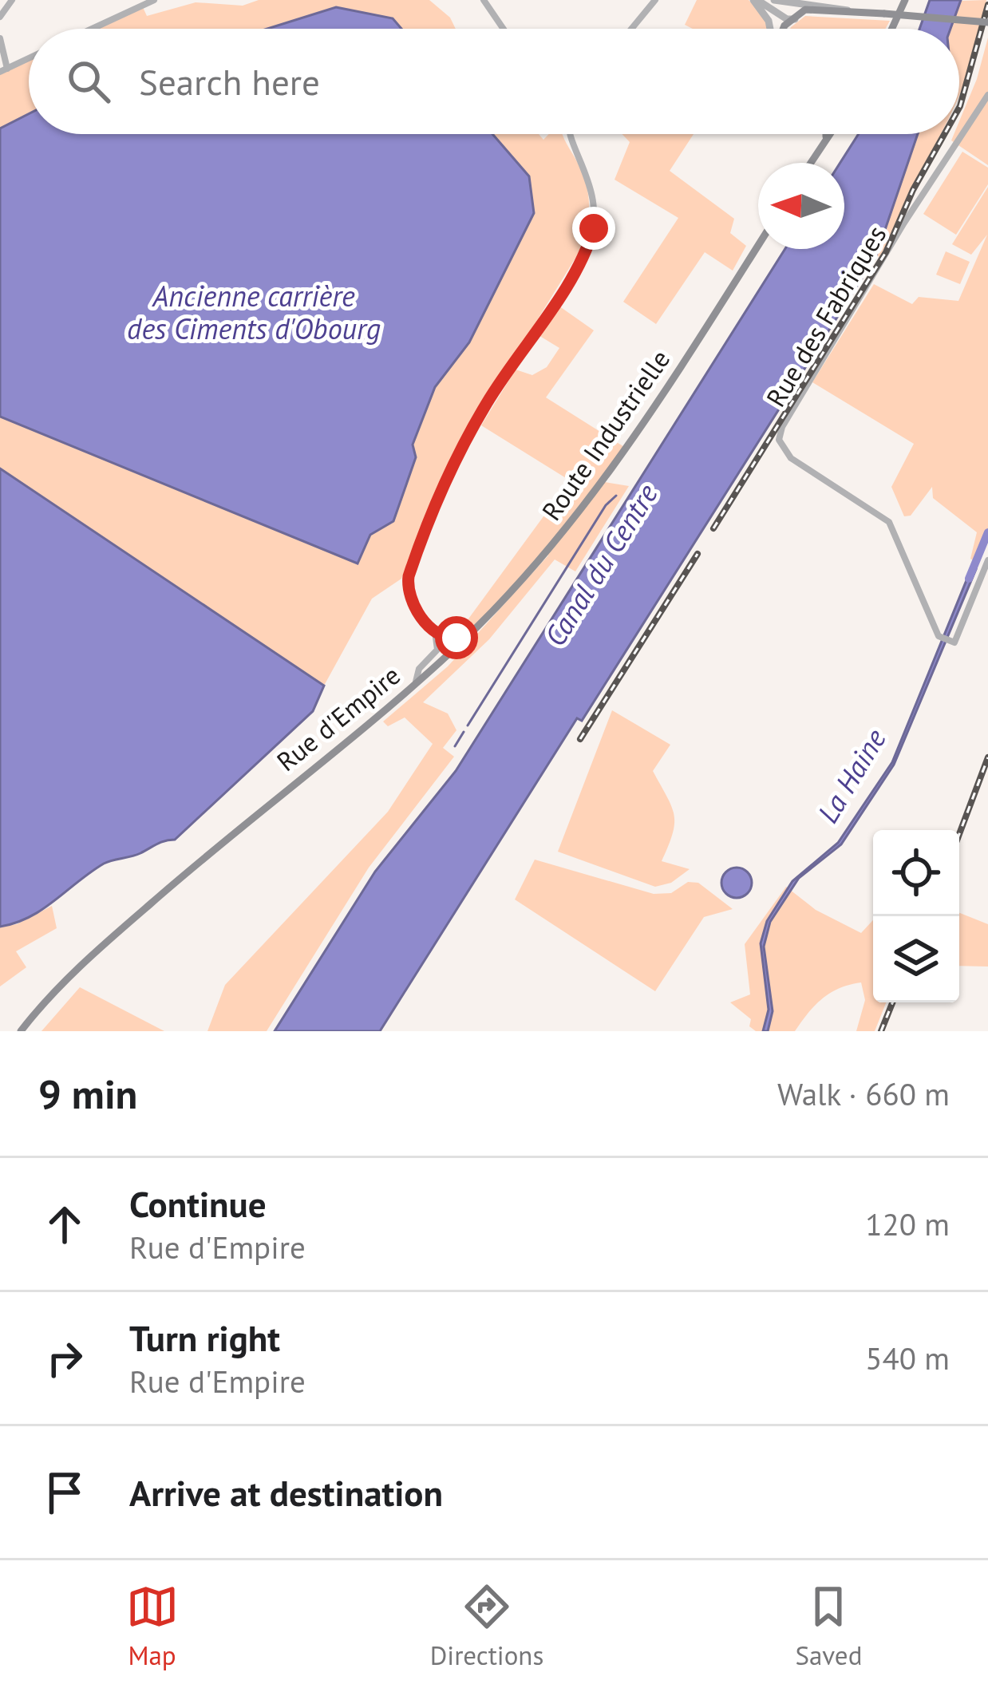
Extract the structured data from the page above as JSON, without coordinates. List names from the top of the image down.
{
  "streets": {
    "main road": ["Route Industrielle", "Rue d'Empire"],
    "street": ["Rue des Fabriques"]
  },
  "crossings": [
    ["Route Industrielle", "Rue d'Empire"]
  ],
  "water": ["Ancienne carrière des Ciments d'Obourg", "Canal du Centre", "La Haine"],
  "north": "left",
  "page": {
    "search": "Search here",
    "heading": ["9 min", "Walk · 660 m"],
    "list": [
      ["Continue", "Rue d'Empire", "120 m"],
      ["Turn right", "Rue d'Empire", "540 m"],
      "Arrive at destination"
    ],
    "nav": ["Map", "Directions", "Saved"]
  }
}
